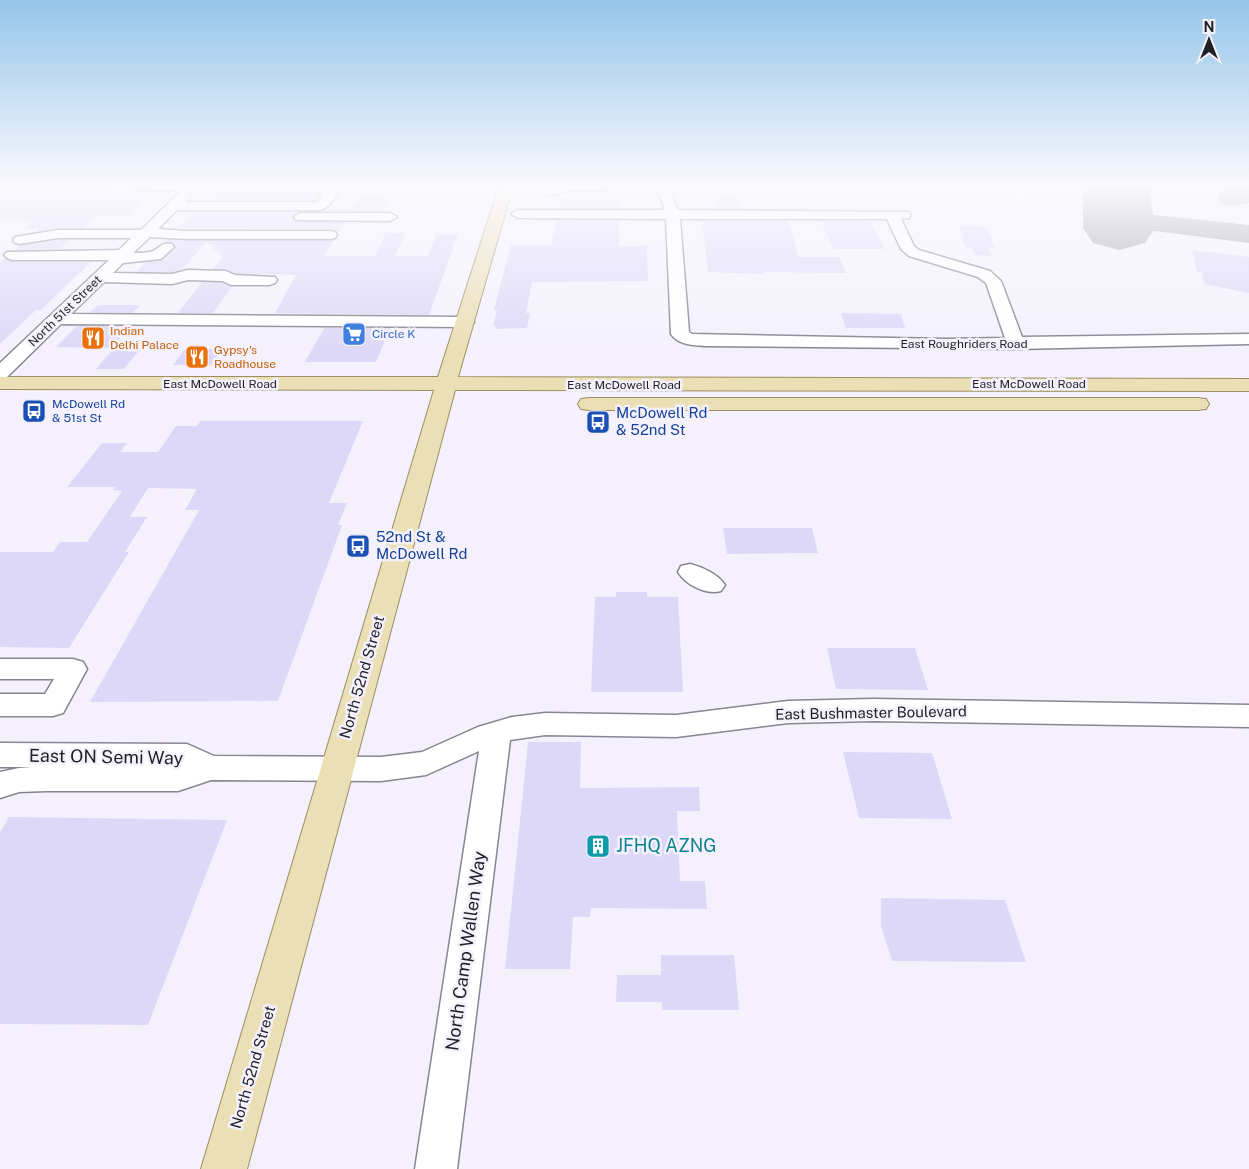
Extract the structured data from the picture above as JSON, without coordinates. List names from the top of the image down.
{
  "streets": {
    "main road": ["East McDowell Road", "North 52nd Street"],
    "street": [
      "North 51st Street",
      "East Roughriders Road",
      "East Bushmaster Boulevard",
      "East ON Semi Way",
      "North Camp Wallen Way"
    ]
  },
  "crossings": [
    ["East McDowell Road", "North 52nd Street"],
    ["North 52nd Street", "East ON Semi Way"],
    ["East Bushmaster Boulevard", "East ON Semi Way"],
    ["East Bushmaster Boulevard", "North Camp Wallen Way"]
  ],
  "places": {
    "supermarket": ["Circle K"],
    "restaurant": ["Indian Delhi Palace", "Gypsy's Roadhouse"],
    "bus stop": ["McDowell Rd & 51st St", "McDowell Rd & 52nd St", "52nd St & McDowell Rd"],
    "building": ["JFHQ AZNG"]
  },
  "north": "top"
}
